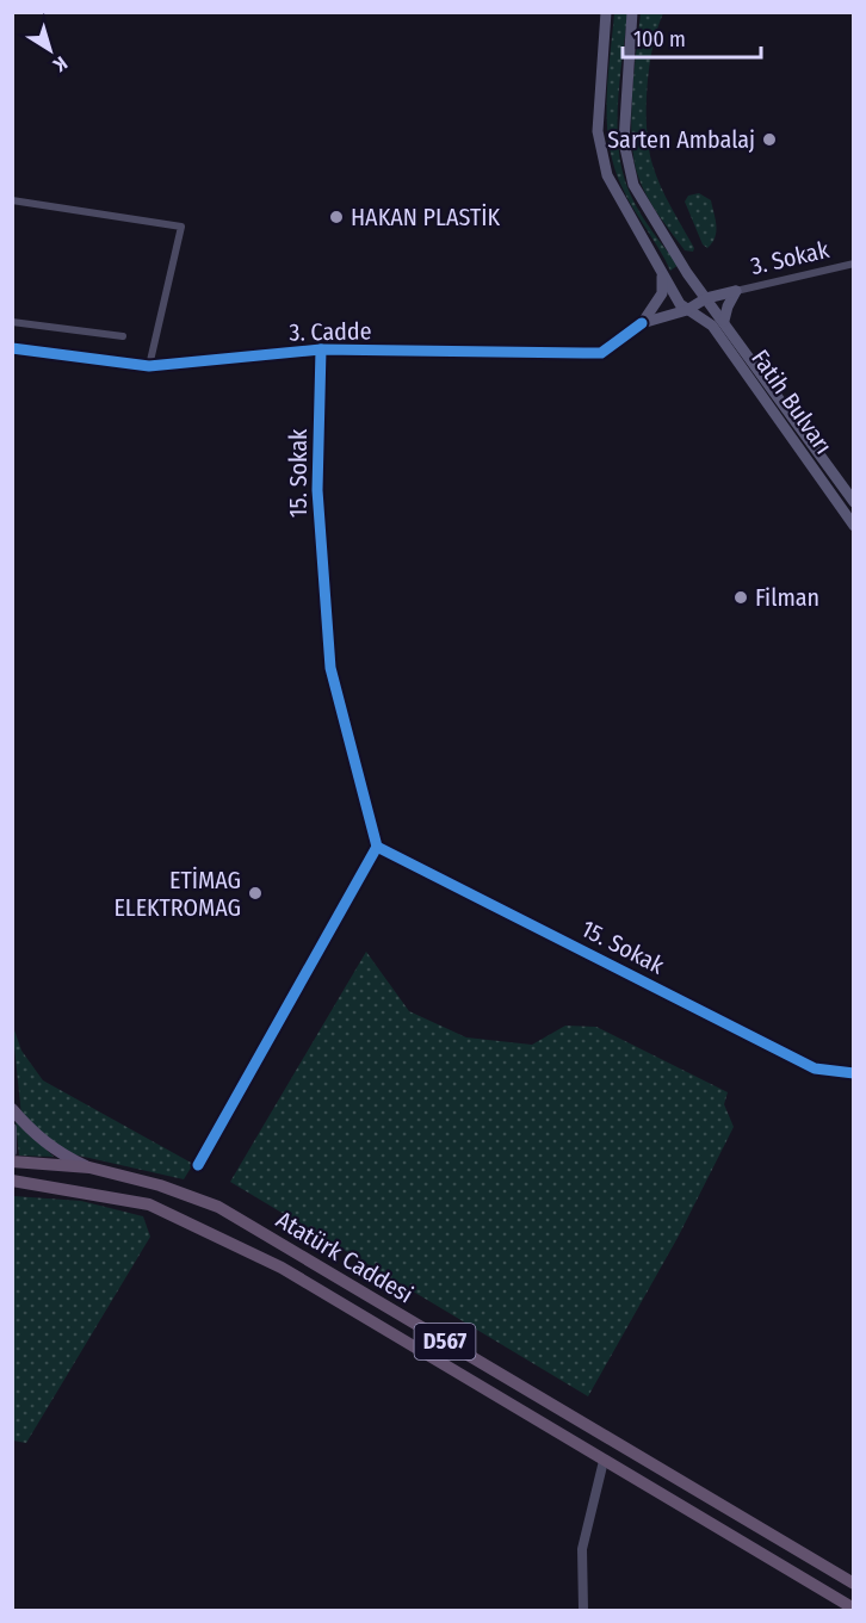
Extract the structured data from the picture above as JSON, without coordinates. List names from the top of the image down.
{
  "streets": {
    "highway": ["Atatürk Caddesi", "D567"],
    "main road": ["Fatih Bulvarı"],
    "street": ["3. Sokak", "3. Cadde", "15. Sokak"]
  },
  "crossings": [
    ["3. Cadde", "15. Sokak"]
  ],
  "places": [
    "Sarten Ambalaj",
    "HAKAN PLASTİK",
    "Filman",
    "ETİMAG ELEKTROMAG"
  ],
  "scale_bar": "100 m",
  "north": "bottom right"
}
